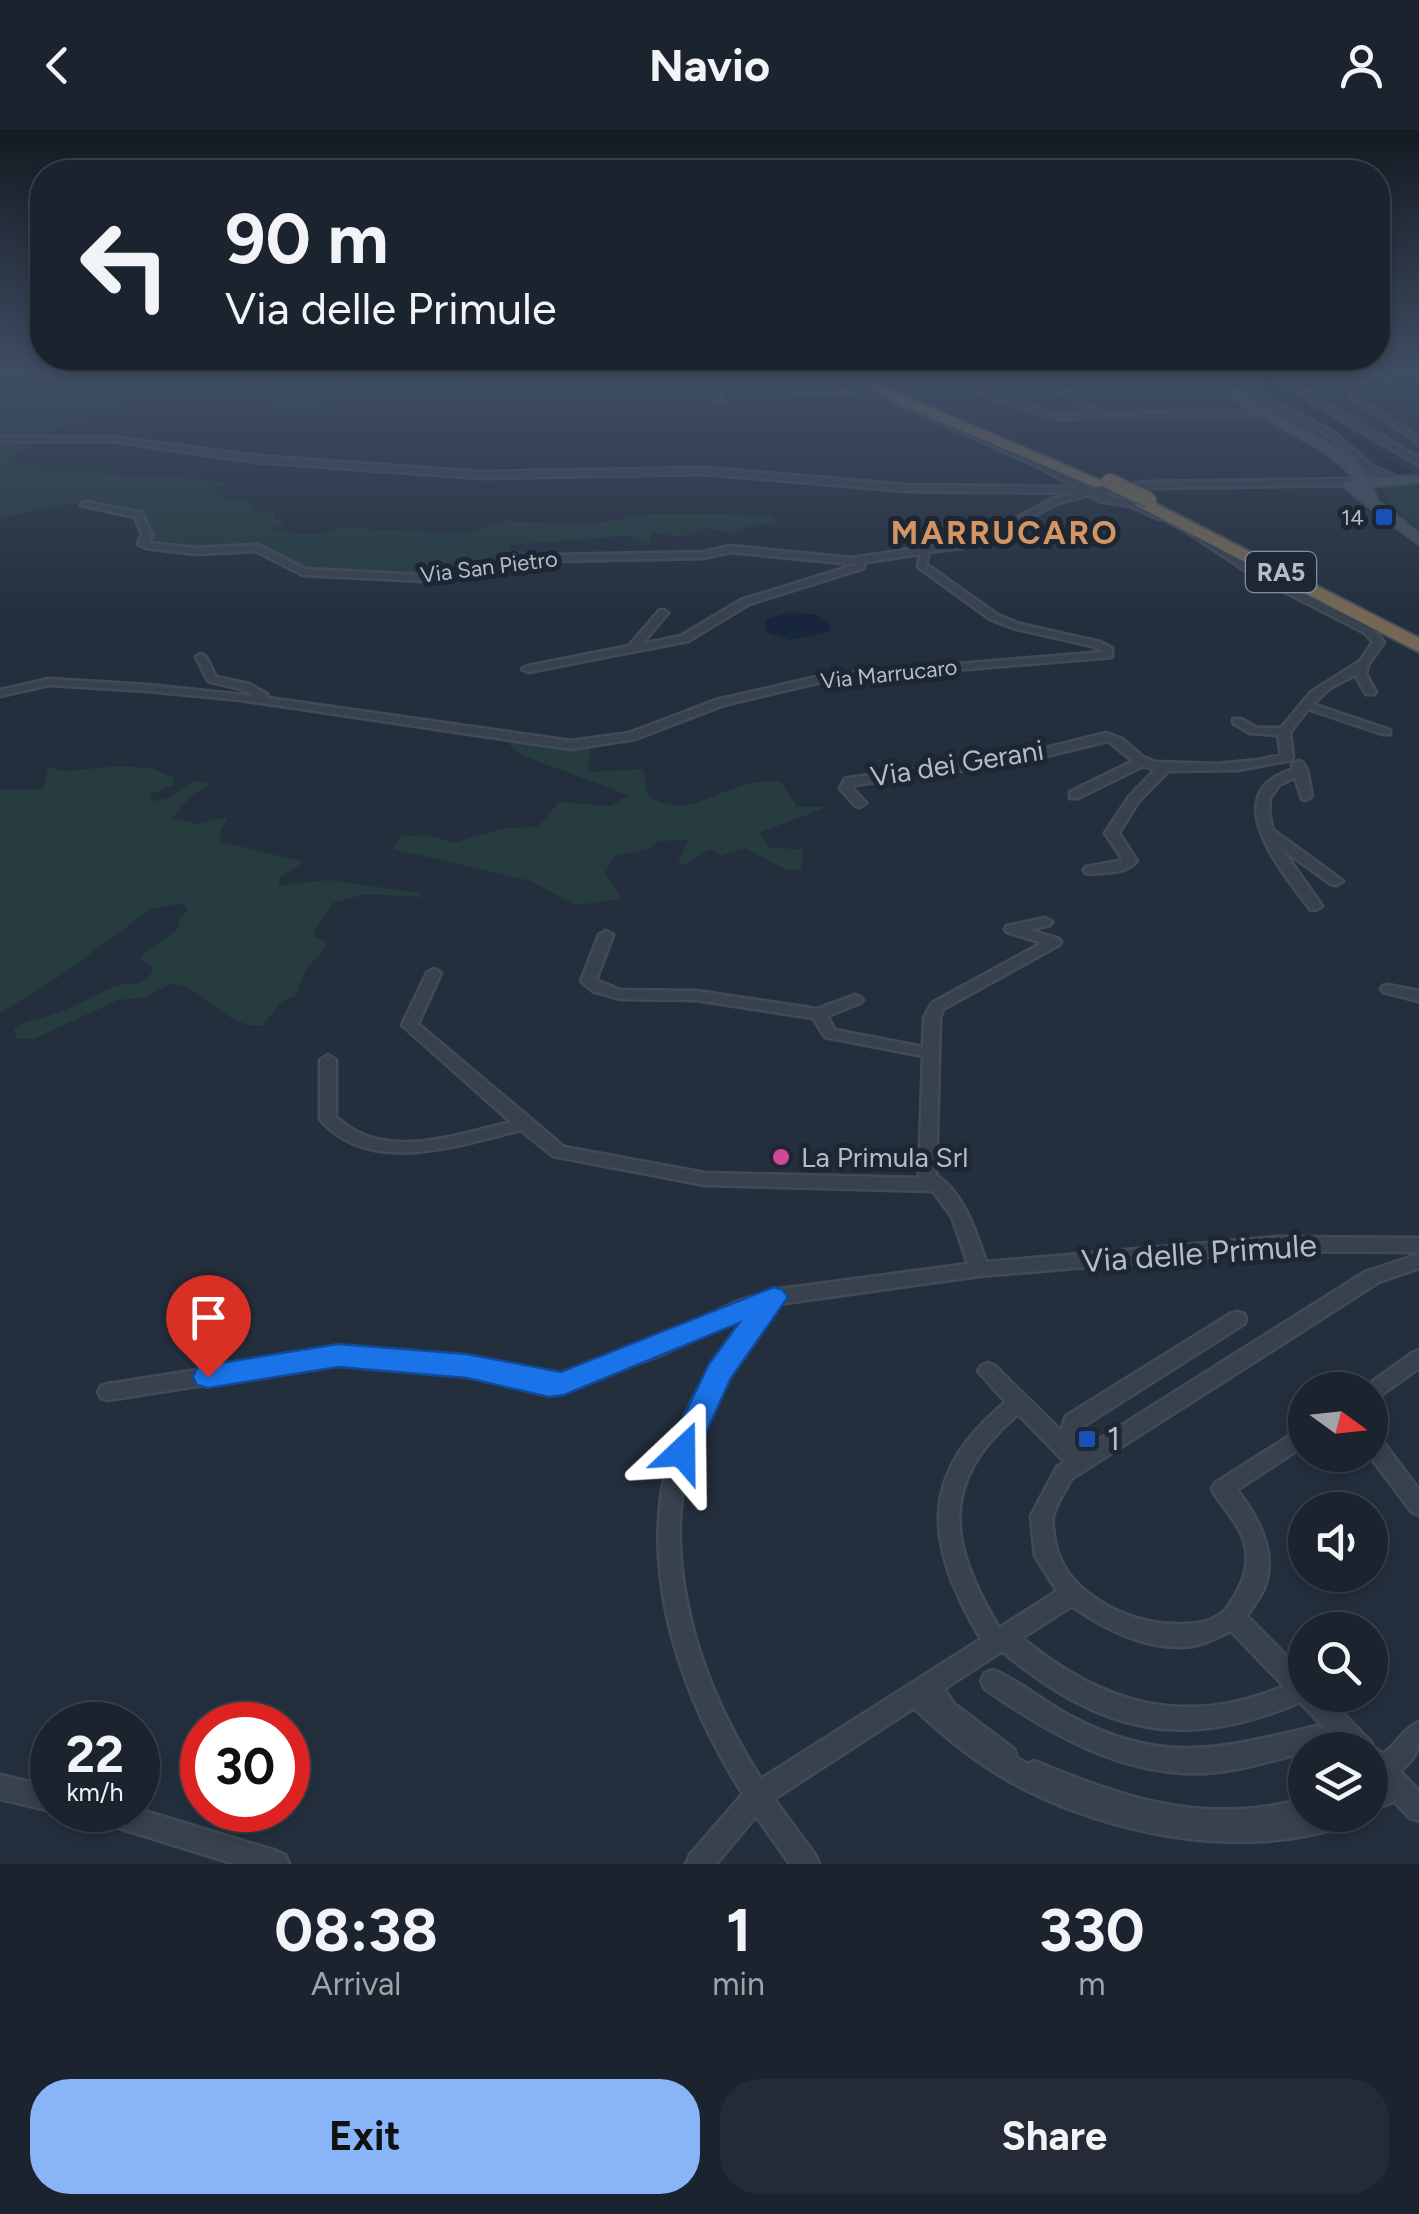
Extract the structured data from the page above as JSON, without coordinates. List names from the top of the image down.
{
  "streets": {
    "highway": ["RA5"],
    "street": [
      "Via San Pietro",
      "Via Marrucaro",
      "Via dei Gerani",
      "Via delle Primule"
    ]
  },
  "crossings": [
    ["Via San Pietro", "Via Marrucaro"]
  ],
  "districts": ["MARRUCARO"],
  "places": {
    "transit": ["14", "1"],
    "other": ["La Primula Srl"]
  },
  "north": "right",
  "page": {
    "header": "Navio",
    "turn": ["90 m", "Via delle Primule"],
    "speed": "22 km/h",
    "limit": "30",
    "eta": [
      "08:38",
      "Arrival",
      "1",
      "min",
      "330",
      "m"
    ],
    "buttons": ["Exit", "Share"]
  }
}
